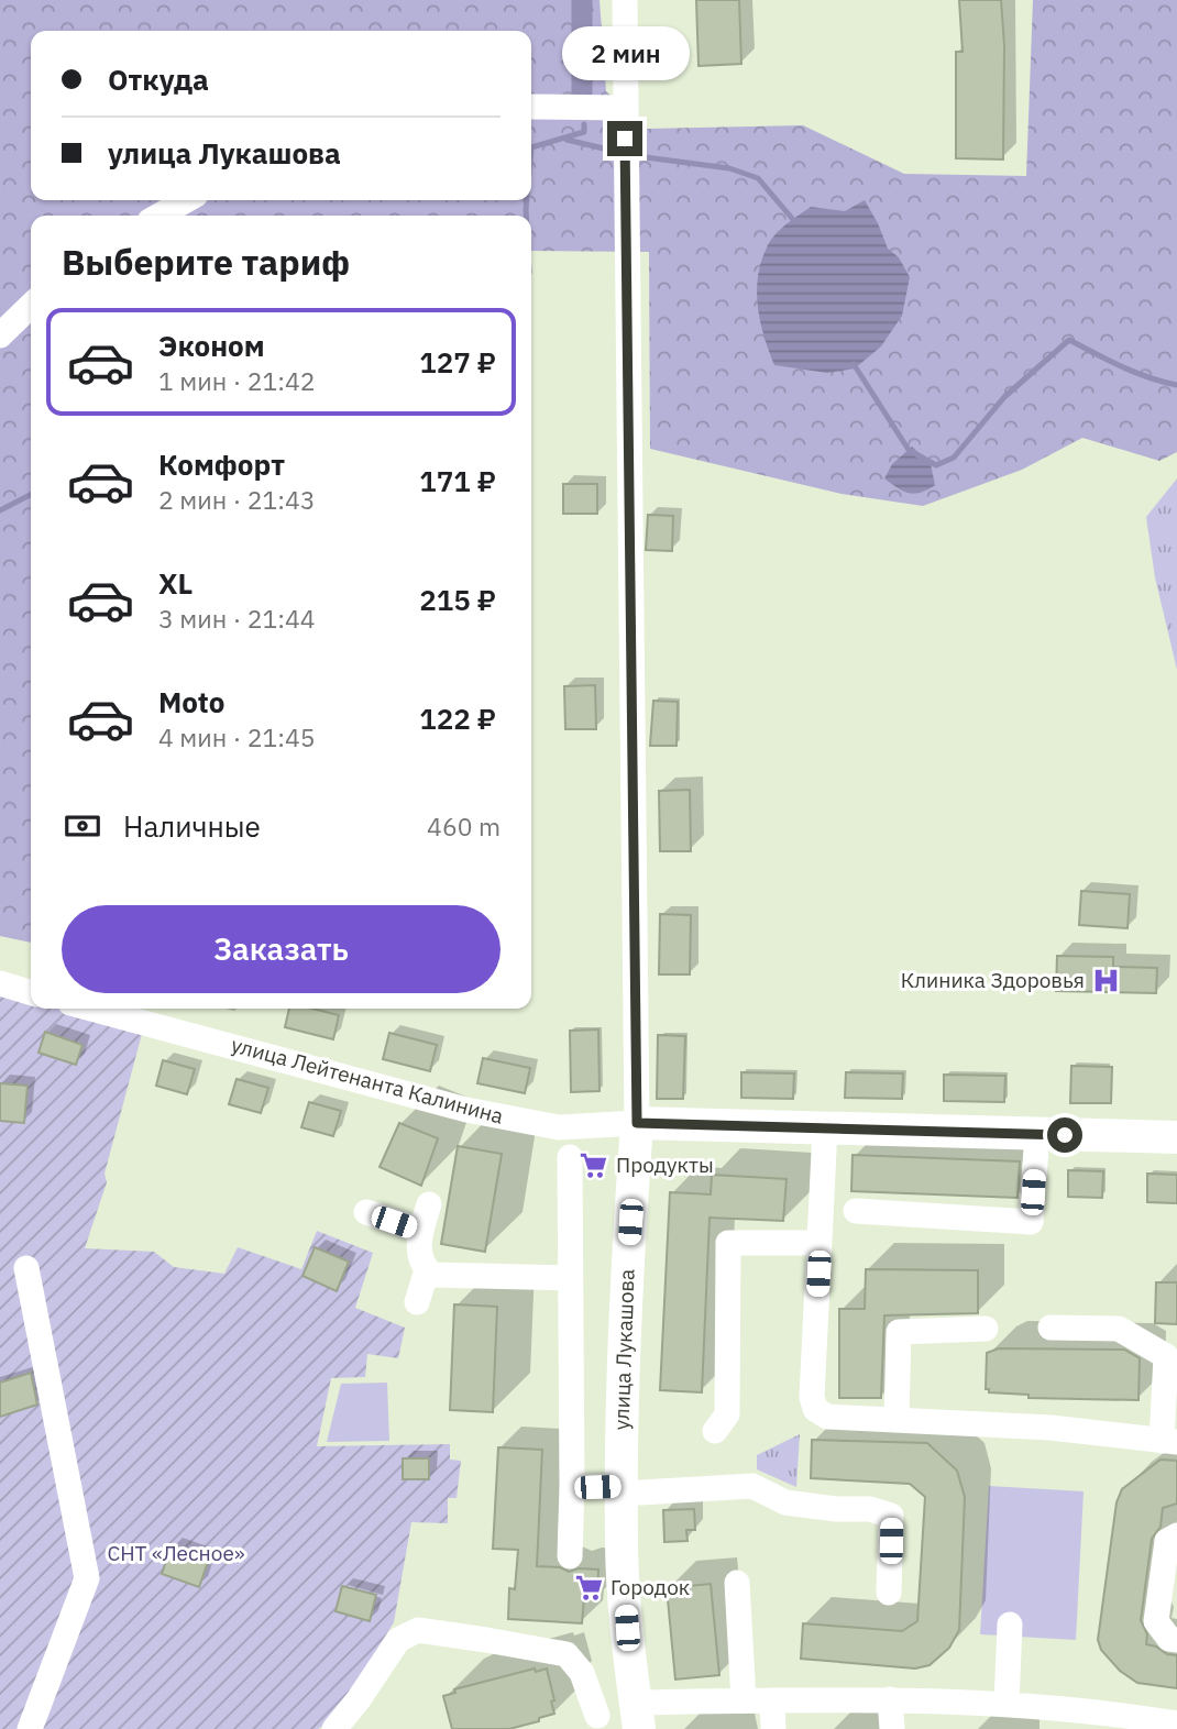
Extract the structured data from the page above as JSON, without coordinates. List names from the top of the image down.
{
  "streets": {
    "main road": ["улица Лейтенанта Калинина", "улица Лукашова"]
  },
  "crossings": [
    ["улица Лейтенанта Калинина", "улица Лукашова"]
  ],
  "parks": ["СНТ «Лесное»"],
  "places": {
    "hospital": ["Клиника Здоровья"],
    "supermarket": ["Продукты", "Городок"]
  },
  "page": {
    "bubble": "2 мин",
    "banner": ["Откуда", "улица Лукашова"],
    "heading": "Выберите тариф",
    "list": [
      {
        "name": "Эконом",
        "note": "1 мин · 21:42",
        "value": "127 ₽"
      },
      {
        "name": "Комфорт",
        "note": "2 мин · 21:43",
        "value": "171 ₽"
      },
      {
        "name": "XL",
        "note": "3 мин · 21:44",
        "value": "215 ₽"
      },
      {
        "name": "Moto",
        "note": "4 мин · 21:45",
        "value": "122 ₽"
      }
    ],
    "pay": ["Наличные", "460 m"],
    "buttons": "Заказать"
  }
}
